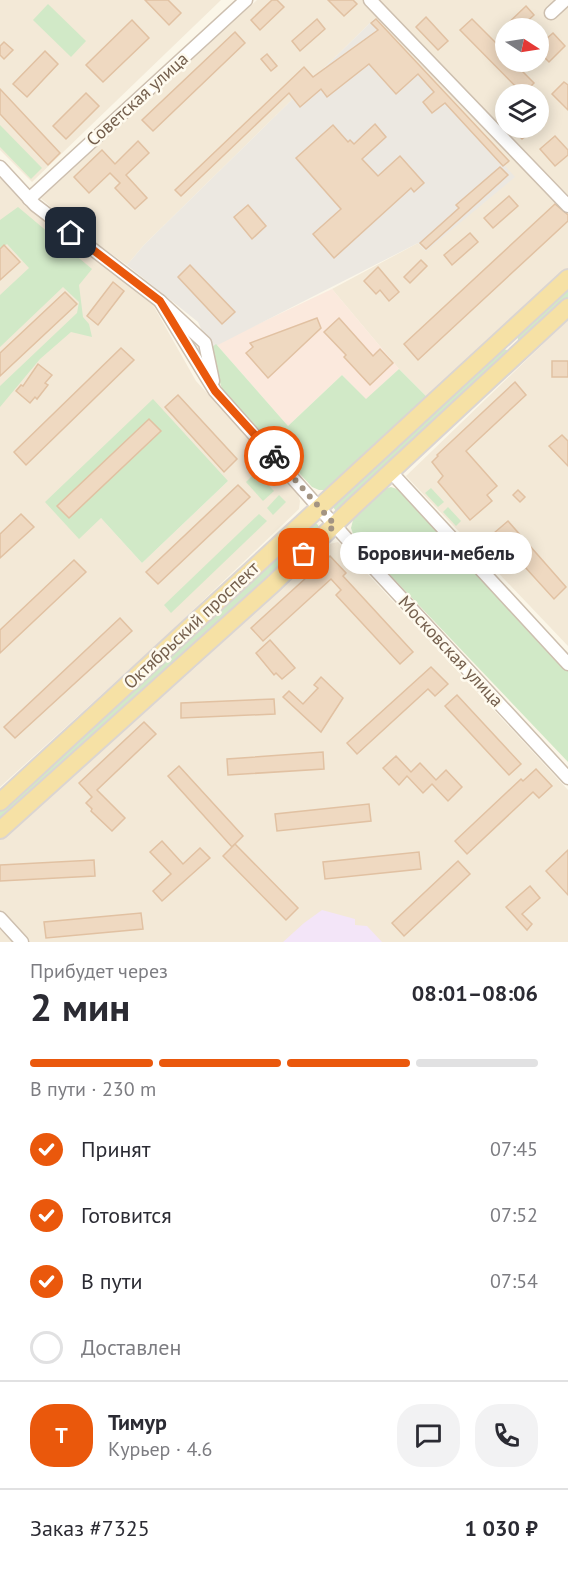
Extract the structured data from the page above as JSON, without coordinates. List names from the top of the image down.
{
  "streets": {
    "main road": ["Октябрьский проспект"],
    "street": ["Советская улица", "Московская улица"]
  },
  "crossings": [
    ["Советская улица", "Московская улица"],
    ["Октябрьский проспект", "Московская улица"]
  ],
  "places": ["Боровичи-мебель"],
  "north": "right",
  "page": {
    "bubble": "Боровичи-мебель",
    "heading": ["2 мин", "Прибудет через", "08:01–08:06"],
    "panel": [
      "Тимур",
      "Курьер · 4.6",
      "Заказ #7325",
      "1 030 ₽"
    ],
    "bar": "В пути · 230 m",
    "list": [
      ["Принят", "07:45"],
      ["Готовится", "07:52"],
      ["В пути", "07:54"],
      "Доставлен"
    ],
    "round": "Т"
  }
}
